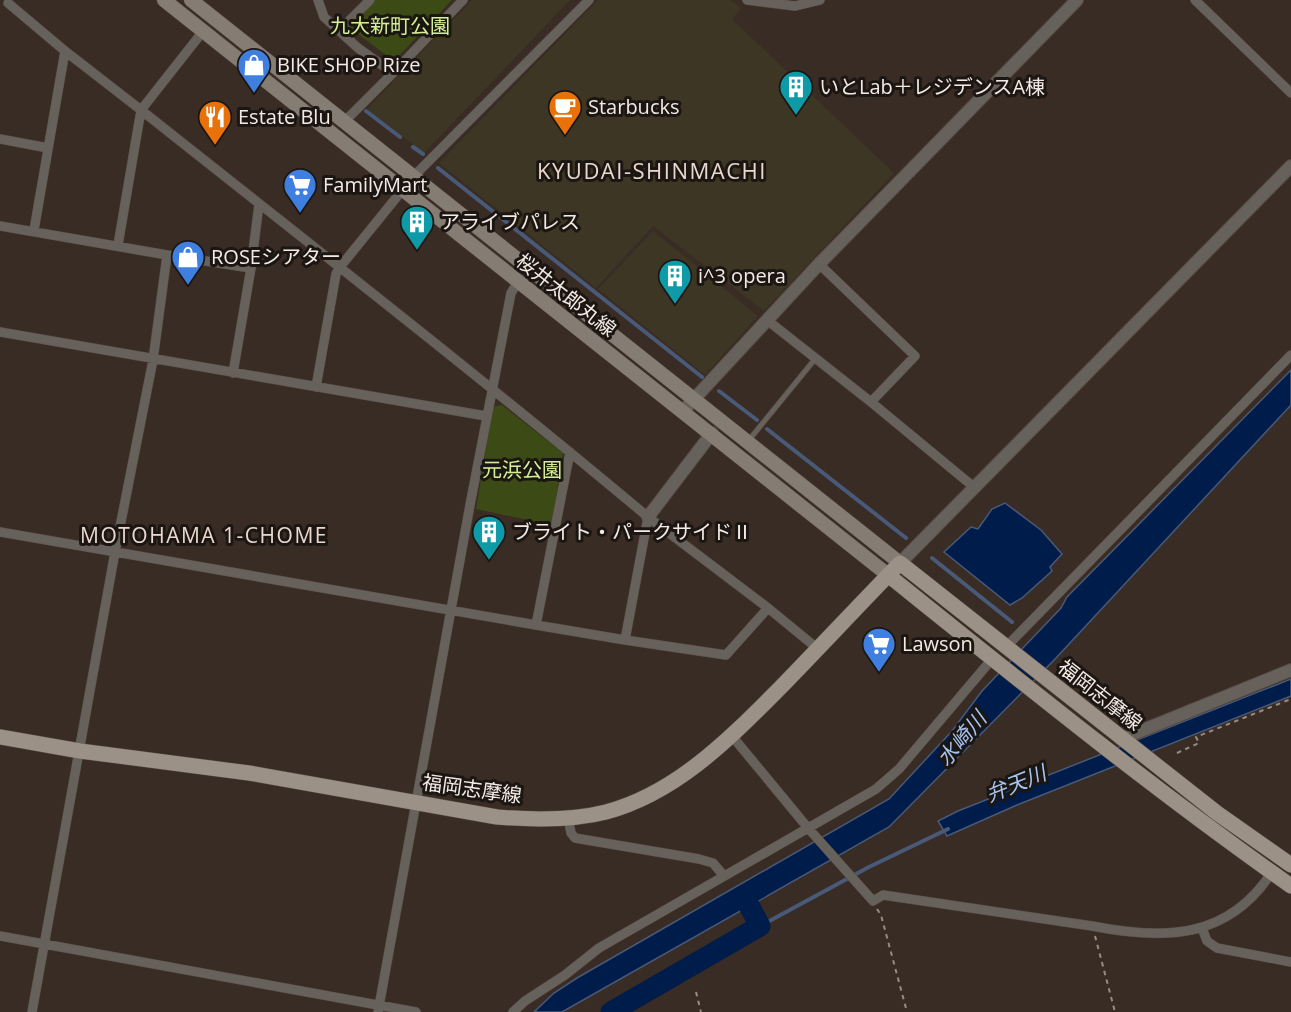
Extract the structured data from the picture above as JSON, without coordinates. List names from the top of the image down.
{
  "streets": {
    "main road": ["桜井太郎丸線", "福岡志摩線"]
  },
  "crossings": [
    ["桜井太郎丸線", "福岡志摩線"]
  ],
  "districts": ["KYUDAI-SHINMACHI", "MOTOHAMA 1-CHOME"],
  "water": ["水崎川", "弁天川"],
  "parks": ["九大新町公園", "元浜公園"],
  "places": {
    "shop": ["BIKE SHOP Rize", "ROSEシアター"],
    "building": [
      "いとLab＋レジデンスA棟",
      "アライブパレス",
      "i^3 opera",
      "ブライト・パークサイドⅡ"
    ],
    "cafe": ["Starbucks"],
    "restaurant": ["Estate Blu"],
    "supermarket": ["FamilyMart", "Lawson"]
  }
}
